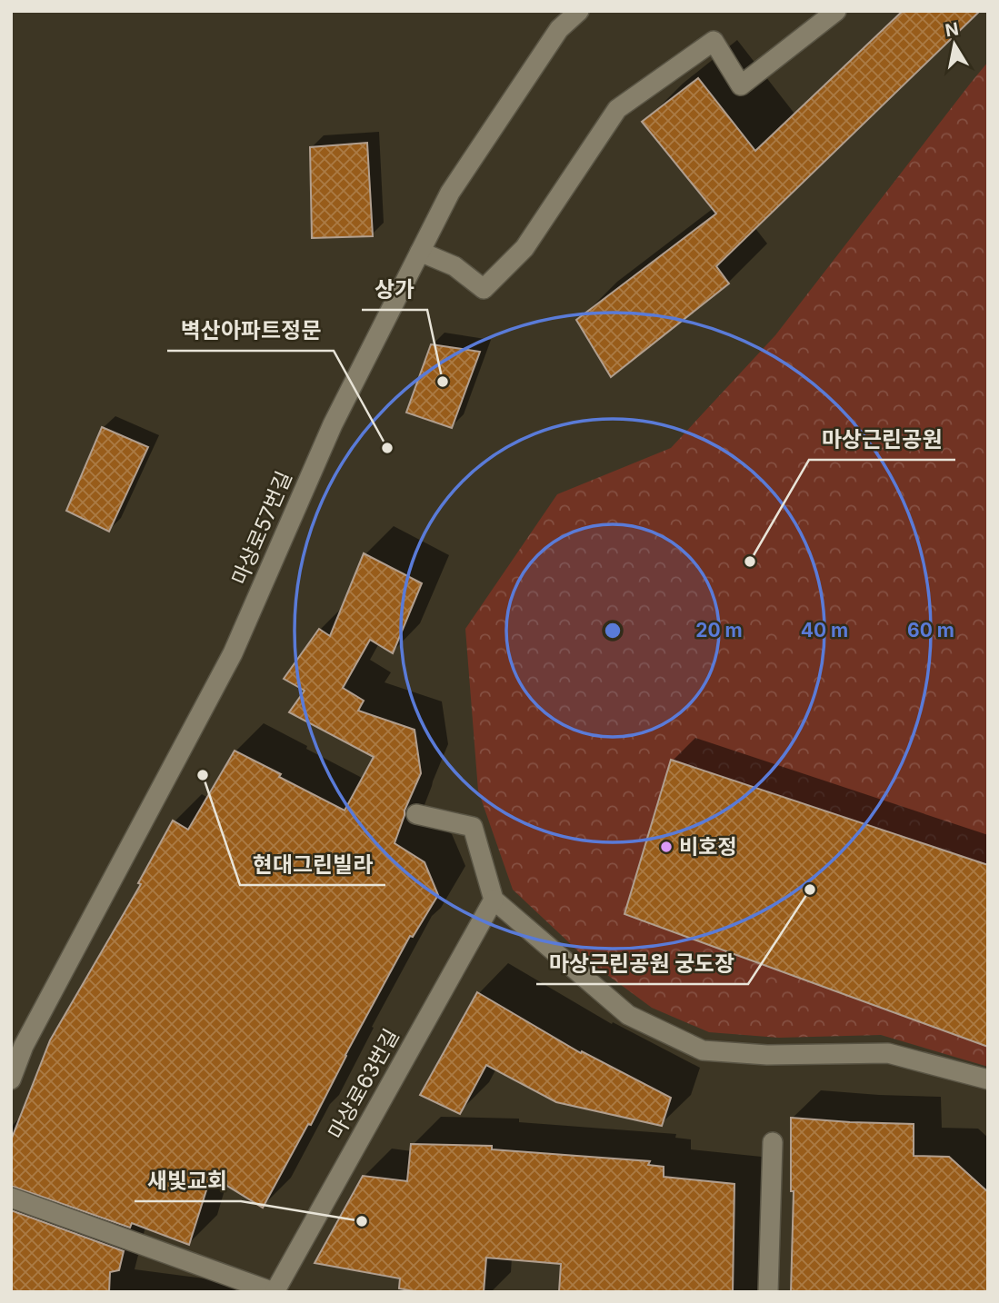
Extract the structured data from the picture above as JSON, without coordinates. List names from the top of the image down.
{
  "streets": {
    "street": ["마상로57번길", "마상로63번길"]
  },
  "places": [
    "상가",
    "벽산아파트정문",
    "마상근린공원",
    "현대그린빌라",
    "비호정",
    "마상근린공원 궁도장",
    "새빛교회"
  ],
  "north": "top",
  "rings": ["20 m", "40 m", "60 m"]
}
